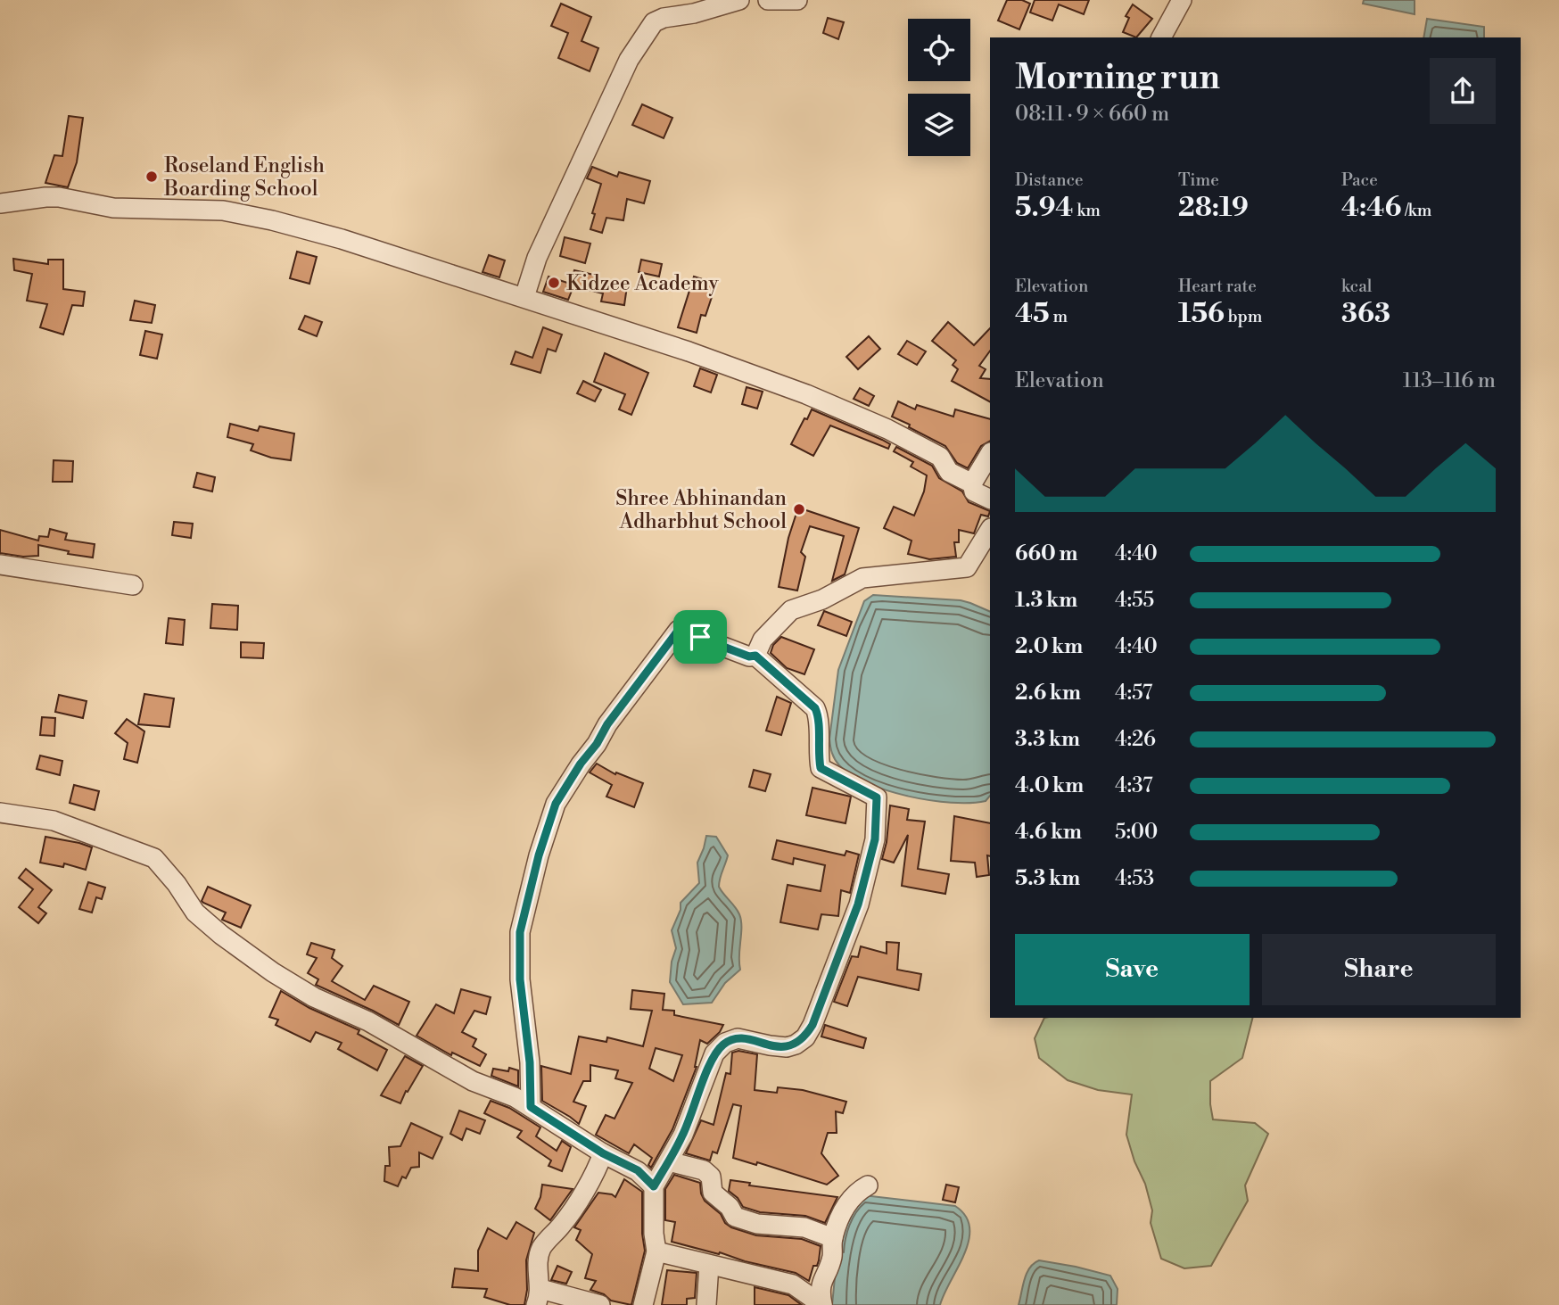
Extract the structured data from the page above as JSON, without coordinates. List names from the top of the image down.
{
  "places": ["Roseland English Boarding School", "Kidzee Academy", "Shree Abhinandan Adharbhut School"],
  "page": {
    "heading": ["Morning run", "08:11 · 9 × 660 m"],
    "stats": [
      ["Distance", "5.94 km"],
      ["Time", "28:19"],
      ["Pace", "4:46 /km"],
      ["Elevation", "45 m"],
      ["Heart rate", "156 bpm"],
      ["kcal", "363"]
    ],
    "chart": ["Elevation", "113–116 m"],
    "list": [
      {
        "name": "660 m",
        "note": "4:40"
      },
      {
        "name": "1.3 km",
        "note": "4:55"
      },
      {
        "name": "2.0 km",
        "note": "4:40"
      },
      {
        "name": "2.6 km",
        "note": "4:57"
      },
      {
        "name": "3.3 km",
        "note": "4:26"
      },
      {
        "name": "4.0 km",
        "note": "4:37"
      },
      {
        "name": "4.6 km",
        "note": "5:00"
      },
      {
        "name": "5.3 km",
        "note": "4:53"
      }
    ],
    "buttons": ["Save", "Share"]
  }
}
